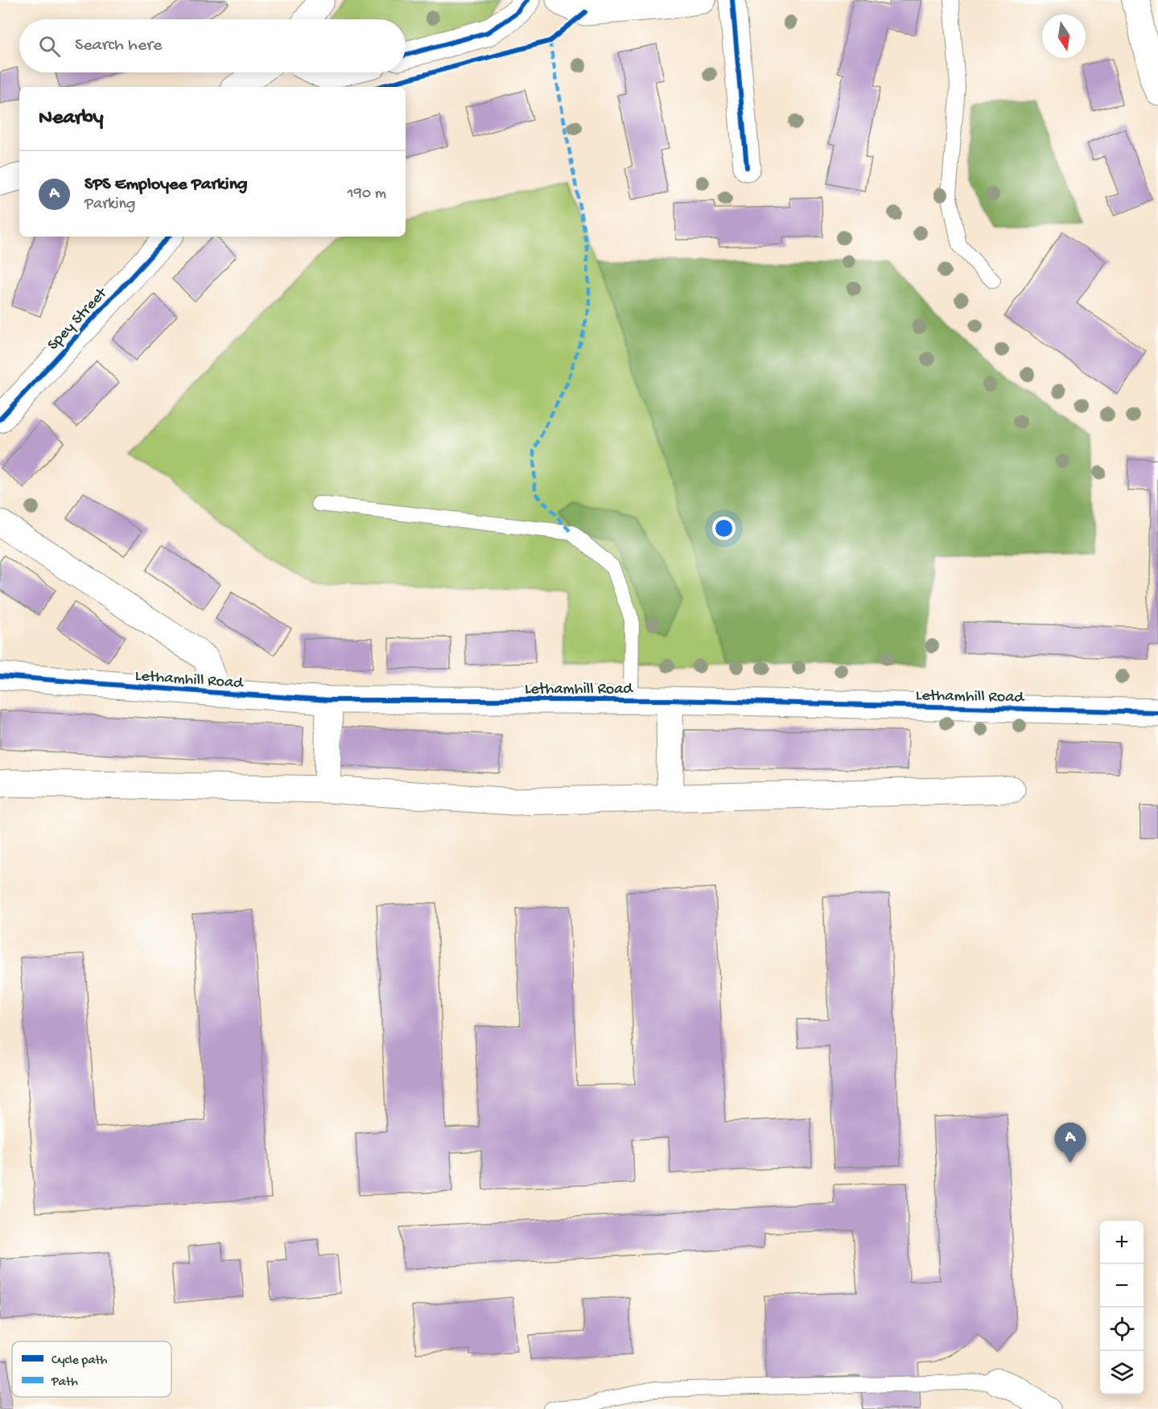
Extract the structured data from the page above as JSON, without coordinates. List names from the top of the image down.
{
  "streets": {
    "street": ["Spey Street", "Lethamhill Road"]
  },
  "legend": ["Cycle path", "Path"],
  "north": "bottom",
  "page": {
    "search": "Search here",
    "heading": "Nearby",
    "list": [
      {
        "mark": "A",
        "name": "SPS Employee Parking",
        "note": "Parking",
        "value": "190 m"
      }
    ],
    "pins": "A",
    "map_buttons": ["+", "−"]
  }
}
